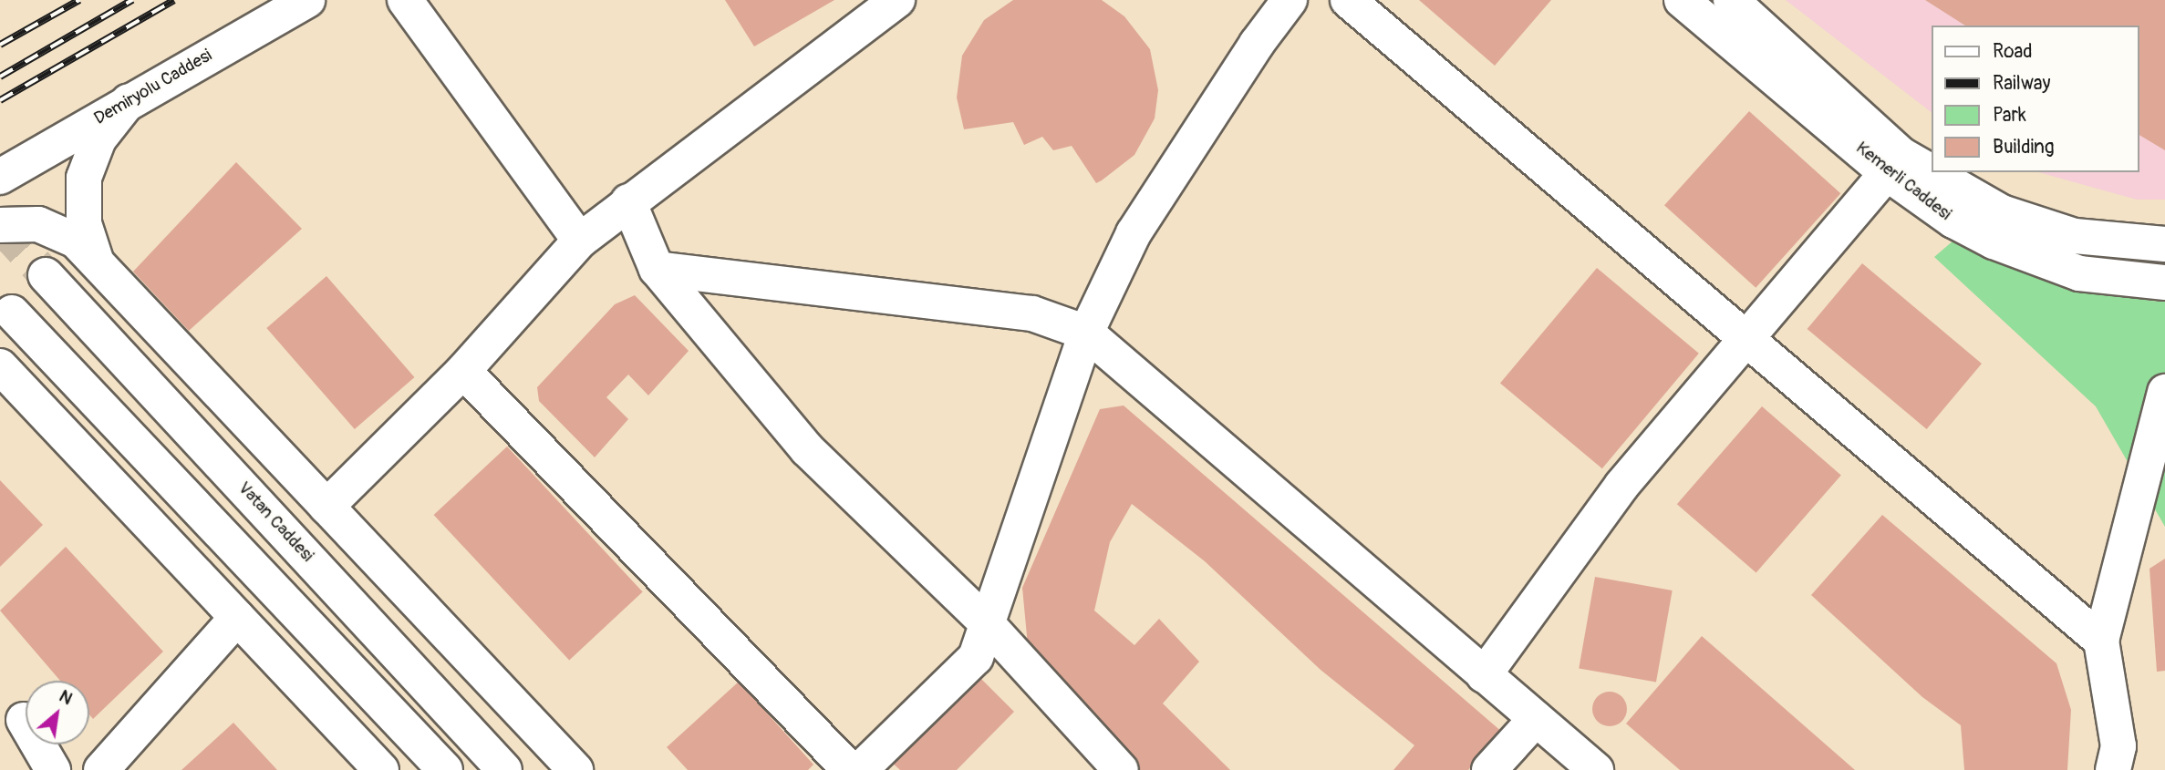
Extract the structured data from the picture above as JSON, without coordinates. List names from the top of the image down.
{
  "streets": {
    "street": ["Demiryolu Caddesi", "Kemerli Caddesi", "Vatan Caddesi"]
  },
  "legend": [
    "Road",
    "Railway",
    "Park",
    "Building"
  ],
  "north": "top right"
}
